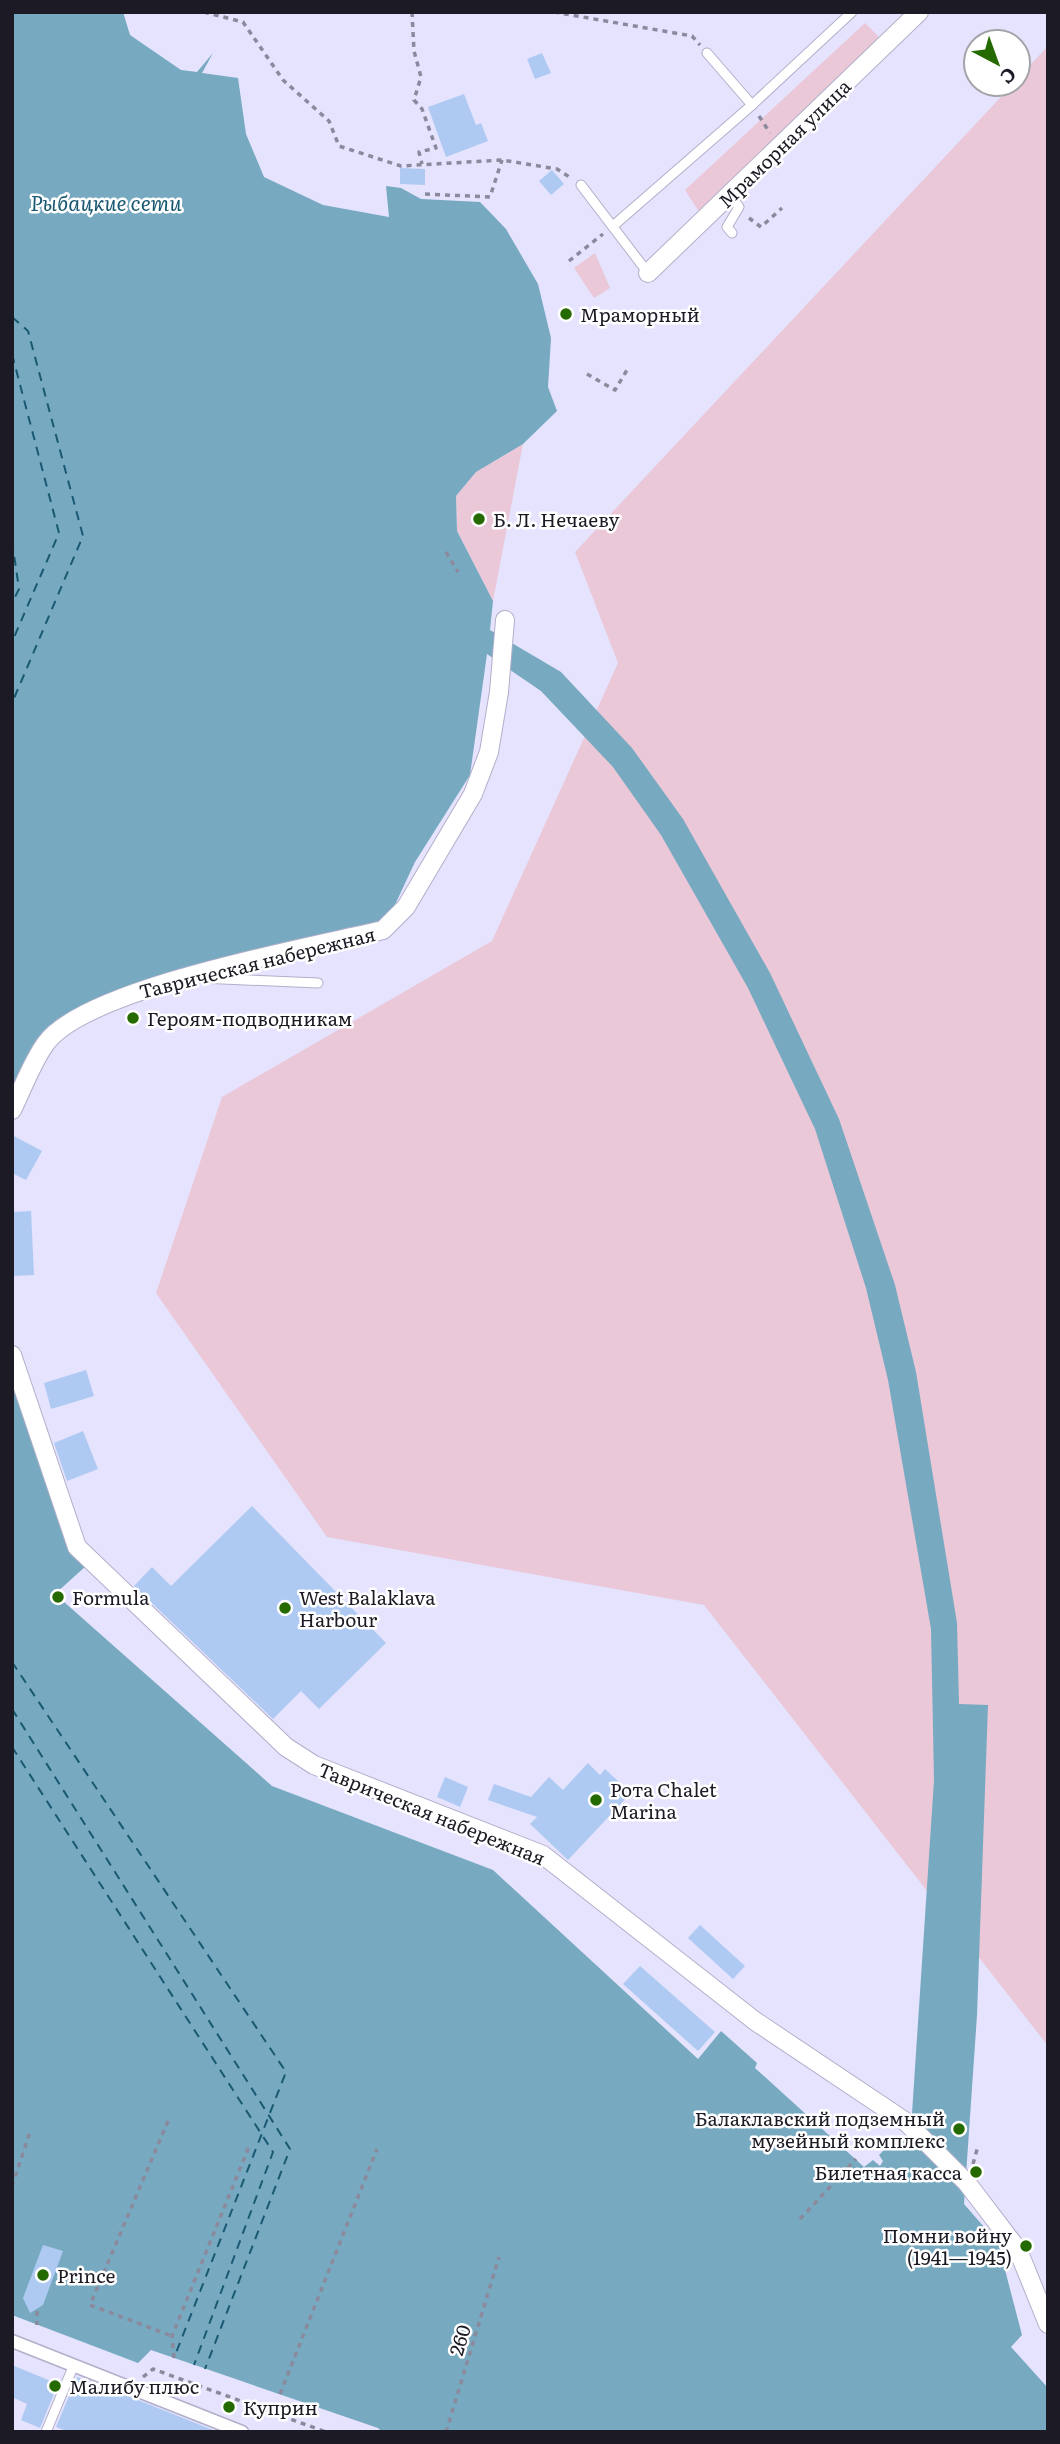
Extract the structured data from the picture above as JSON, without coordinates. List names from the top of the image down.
{
  "streets": {
    "street": ["Мраморная улица", "Таврическая набережная"],
    "path": ["260"]
  },
  "water": ["Рыбацкие сети"],
  "places": [
    "Мраморный",
    "Б. Л. Нечаеву",
    "Героям-подводникам",
    "Formula",
    "West Balaklava Harbour",
    "Рота Chalet Marina",
    "Балаклавский подземный музейный комплекс",
    "Билетная касса",
    "Помни войну (1941—1945)",
    "Prince",
    "Малибу плюс",
    "Куприн"
  ],
  "north": "bottom right"
}
